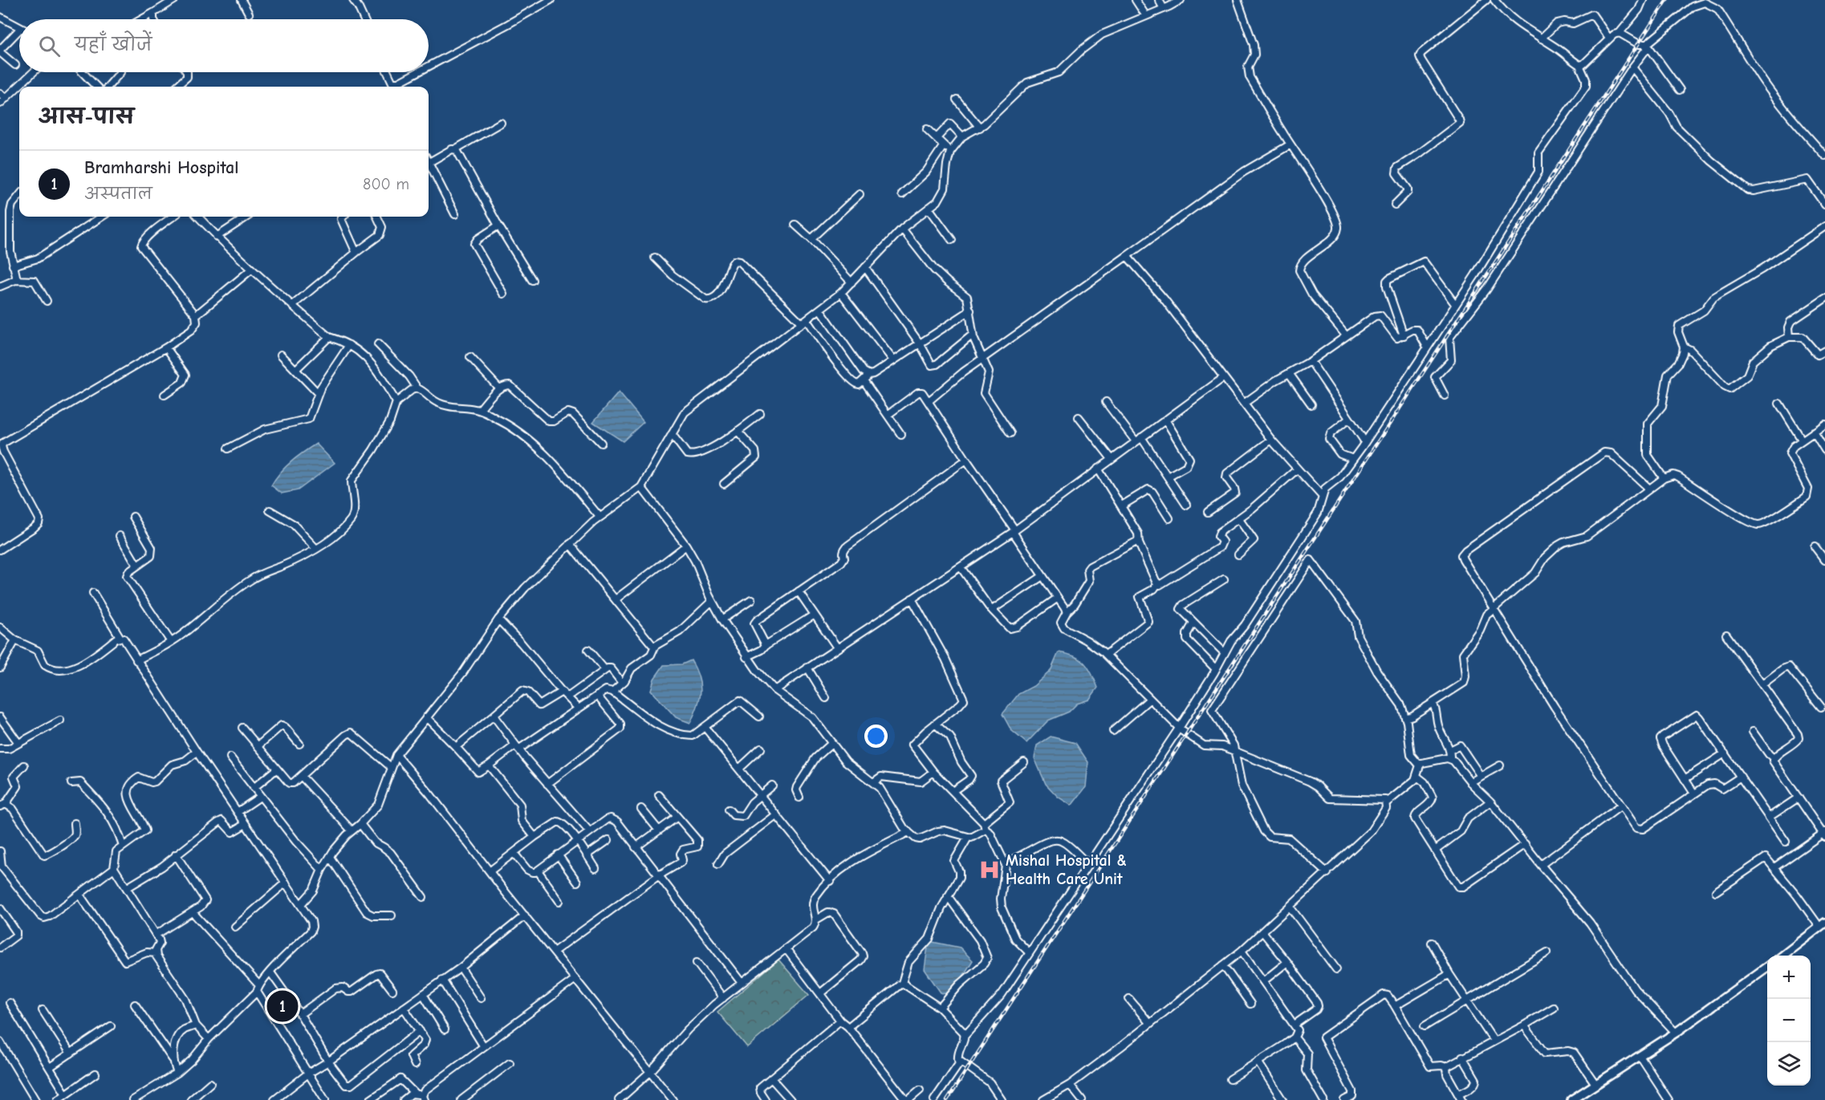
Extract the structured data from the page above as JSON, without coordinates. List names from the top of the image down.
{
  "places": {
    "hospital": ["Mishal Hospital & Health Care Unit"]
  },
  "page": {
    "search": "यहाँ खोजें",
    "heading": "आस-पास",
    "list": [
      {
        "mark": "1",
        "name": "Bramharshi Hospital",
        "note": "अस्पताल",
        "value": "800 m"
      }
    ],
    "map_buttons": ["+", "−"],
    "pins": "1"
  }
}
